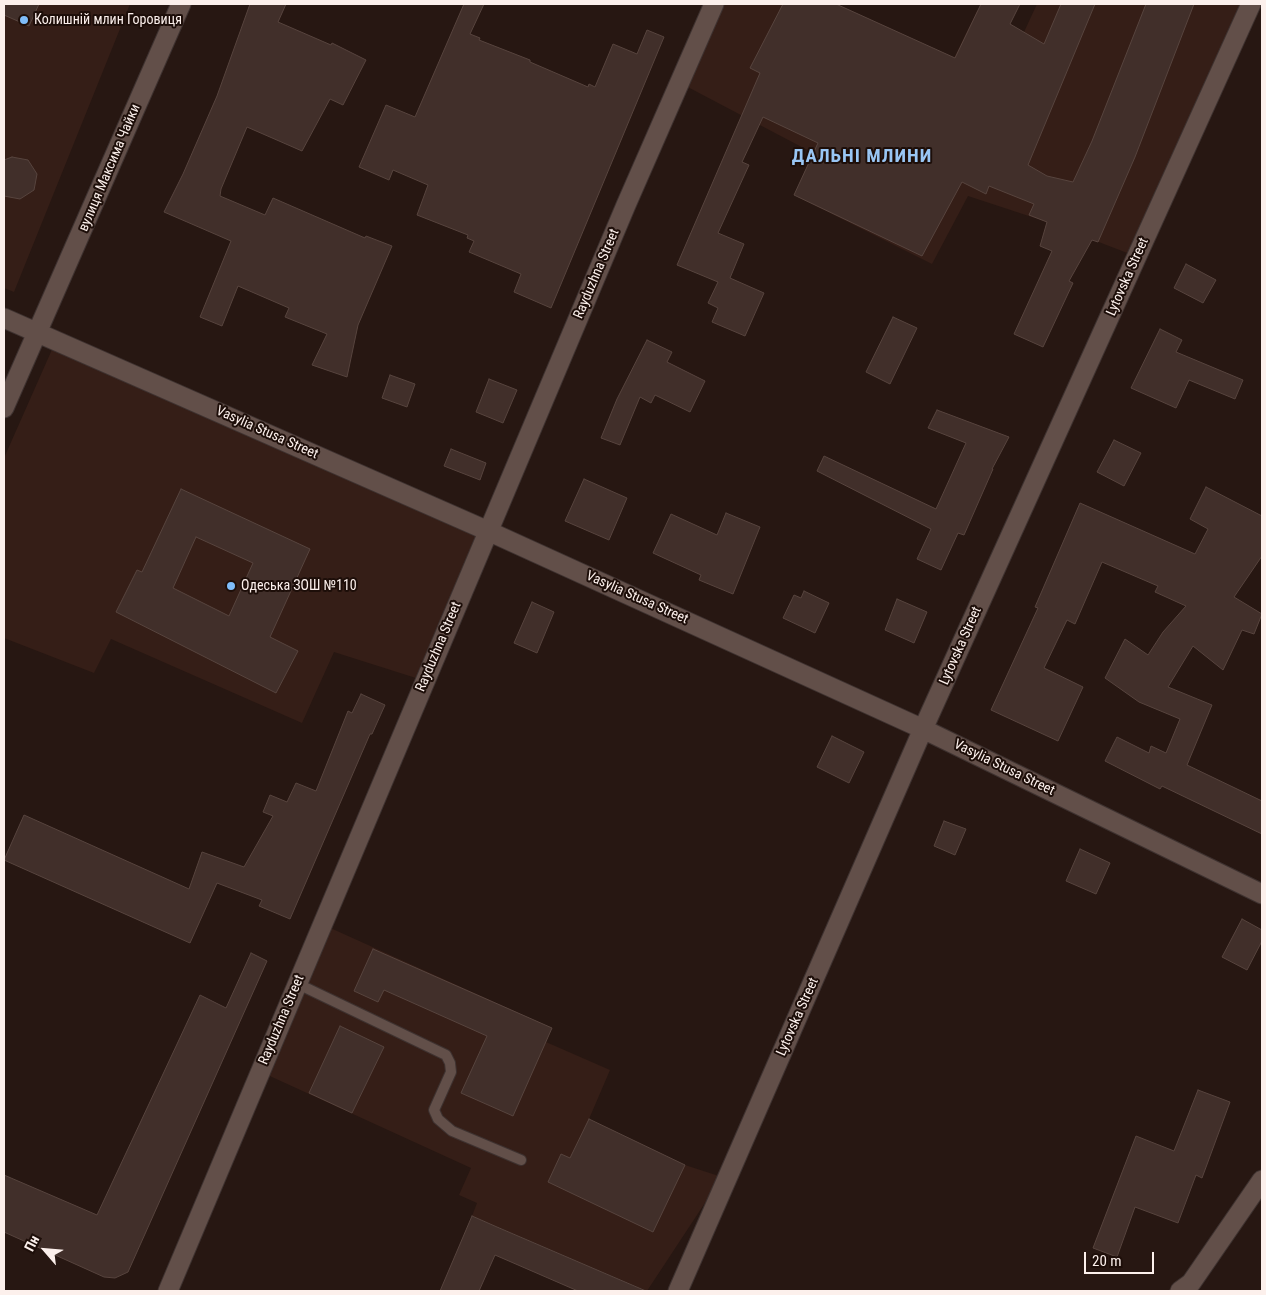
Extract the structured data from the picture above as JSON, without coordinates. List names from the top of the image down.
{
  "streets": {
    "street": [
      "вулиця Максима Чайки",
      "Rayduzhna Street",
      "Lytovska Street",
      "Vasylia Stusa Street"
    ]
  },
  "crossings": [
    ["вулиця Максима Чайки", "Vasylia Stusa Street"],
    ["Rayduzhna Street", "Vasylia Stusa Street"],
    ["Lytovska Street", "Vasylia Stusa Street"]
  ],
  "districts": ["ДАЛЬНІ МЛИНИ"],
  "places": ["Колишній млин Горовиця", "Одеська ЗОШ №110"],
  "scale_bar": "20 m",
  "north": "top left"
}
